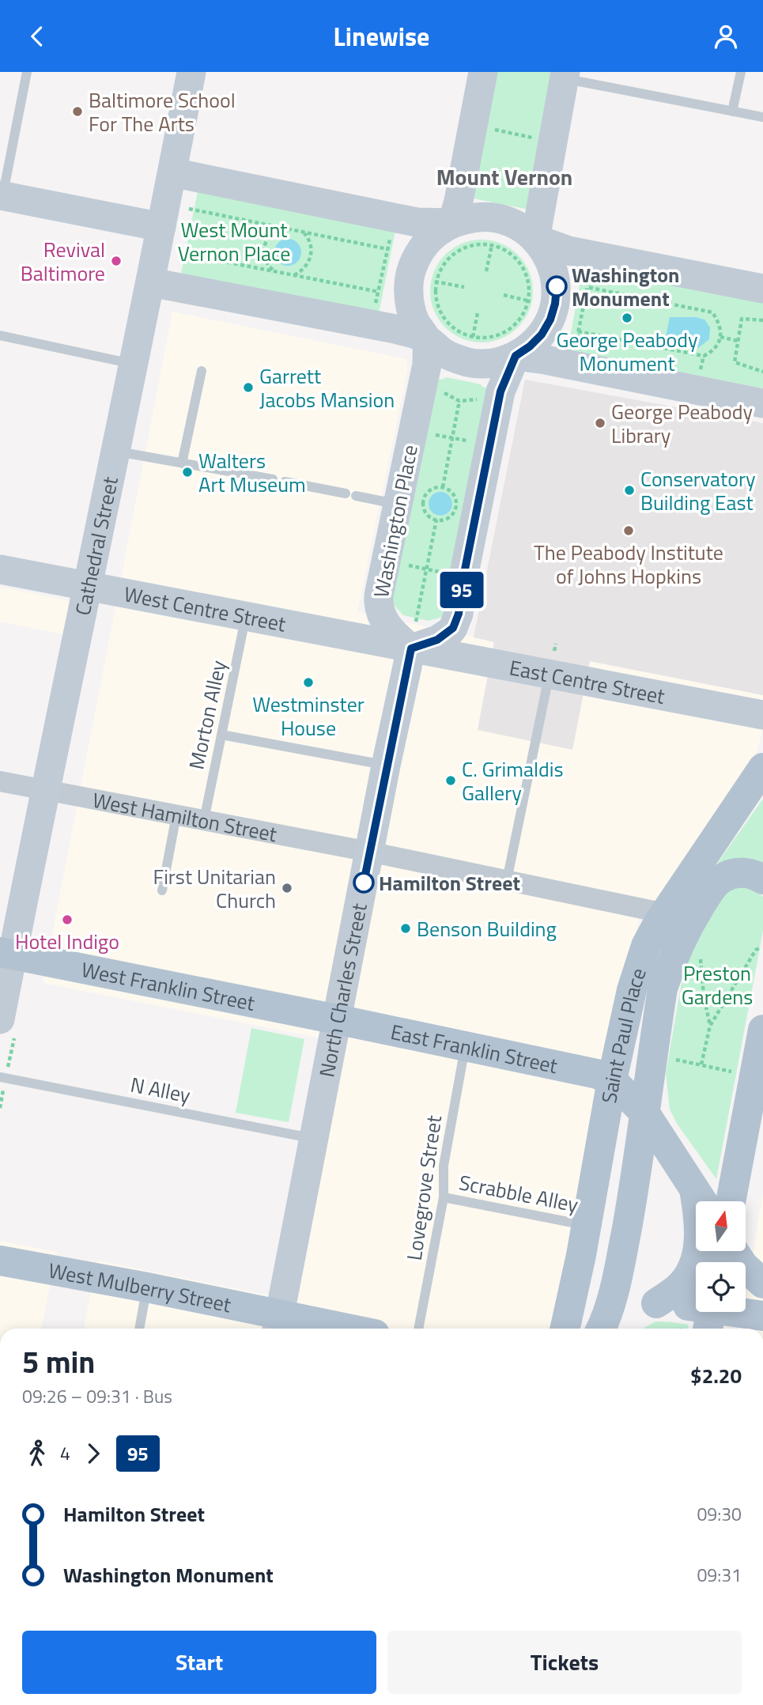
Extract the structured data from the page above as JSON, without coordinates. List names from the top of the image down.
{
  "streets": {
    "main road": [
      "Washington Place",
      "Cathedral Street",
      "West Centre Street",
      "East Centre Street",
      "West Franklin Street",
      "North Charles Street",
      "Saint Paul Place",
      "East Franklin Street",
      "West Mulberry Street"
    ],
    "street": ["West Hamilton Street"],
    "lane": [
      "Morton Alley",
      "N Alley",
      "Lovegrove Street",
      "Scrabble Alley"
    ]
  },
  "crossings": [
    ["Washington Place", "West Centre Street"],
    ["Washington Place", "East Centre Street"],
    ["Washington Place", "North Charles Street"],
    ["Cathedral Street", "West Centre Street"],
    ["Cathedral Street", "West Hamilton Street"],
    ["Cathedral Street", "West Franklin Street"],
    ["West Centre Street", "East Centre Street"],
    ["West Centre Street", "Morton Alley"],
    ["West Centre Street", "North Charles Street"],
    ["East Centre Street", "North Charles Street"],
    ["Morton Alley", "West Hamilton Street"],
    ["West Hamilton Street", "North Charles Street"],
    ["West Hamilton Street", "Saint Paul Place"],
    ["West Franklin Street", "North Charles Street"],
    ["West Franklin Street", "East Franklin Street"],
    ["North Charles Street", "East Franklin Street"],
    ["North Charles Street", "N Alley"],
    ["North Charles Street", "West Mulberry Street"],
    ["Saint Paul Place", "East Franklin Street"],
    ["Saint Paul Place", "Scrabble Alley"],
    ["East Franklin Street", "Lovegrove Street"],
    ["Lovegrove Street", "Scrabble Alley"]
  ],
  "districts": ["Mount Vernon"],
  "parks": ["West Mount Vernon Place", "Preston Gardens"],
  "places": [
    "Baltimore School For The Arts",
    "Revival Baltimore",
    "Washington Monument",
    "George Peabody Monument",
    "Garrett Jacobs Mansion",
    "George Peabody Library",
    "Walters Art Museum",
    "Conservatory Building East",
    "The Peabody Institute of Johns Hopkins",
    "Westminster House",
    "C. Grimaldis Gallery",
    "Hamilton Street",
    "First Unitarian Church",
    "Hotel Indigo",
    "Benson Building"
  ],
  "lines": ["bus line 95"],
  "north": "top",
  "page": {
    "header": "Linewise",
    "on_map": "95",
    "heading": ["5 min", "09:26 – 09:31 · Bus", "$2.20"],
    "legs": ["4", "95"],
    "list": [
      {
        "name": "Hamilton Street",
        "value": "09:30"
      },
      {
        "name": "Washington Monument",
        "value": "09:31"
      }
    ],
    "buttons": ["Start", "Tickets"]
  }
}
